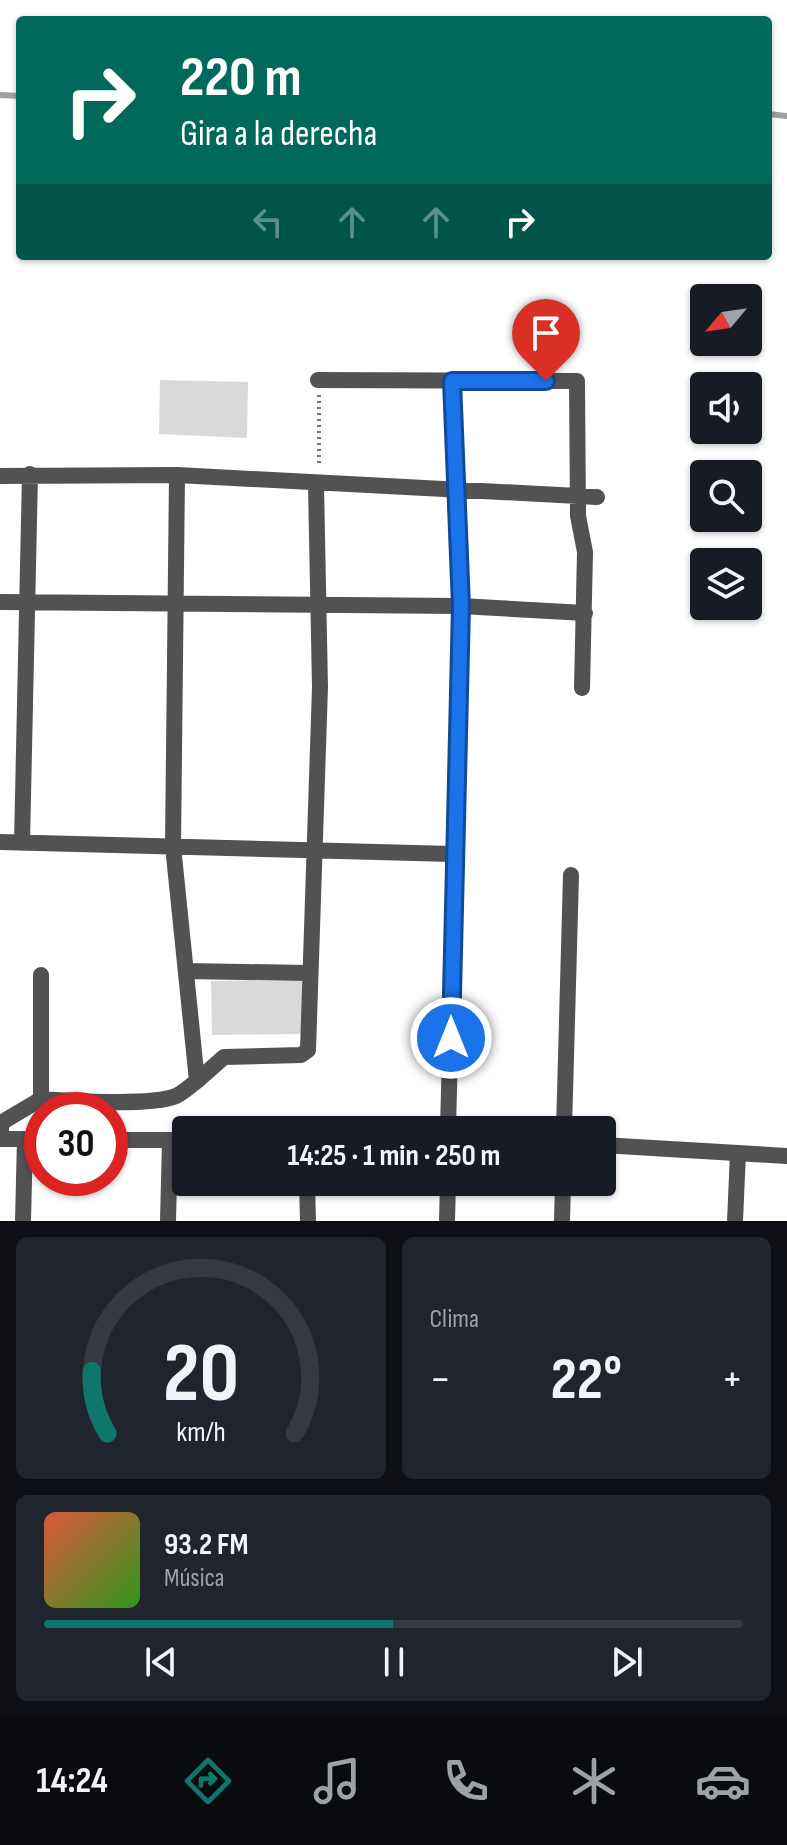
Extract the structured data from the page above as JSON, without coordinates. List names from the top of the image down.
{
  "north": "bottom left",
  "page": {
    "turn": ["220 m", "Gira a la derecha"],
    "limit": "30",
    "trip": "14:25 · 1 min · 250 m",
    "tile": "Clima",
    "heat": ["−", "22°", "+"],
    "song": ["93.2 FM", "Música"],
    "tabs": "14:24",
    "gauge": ["20", "km/h"]
  }
}
